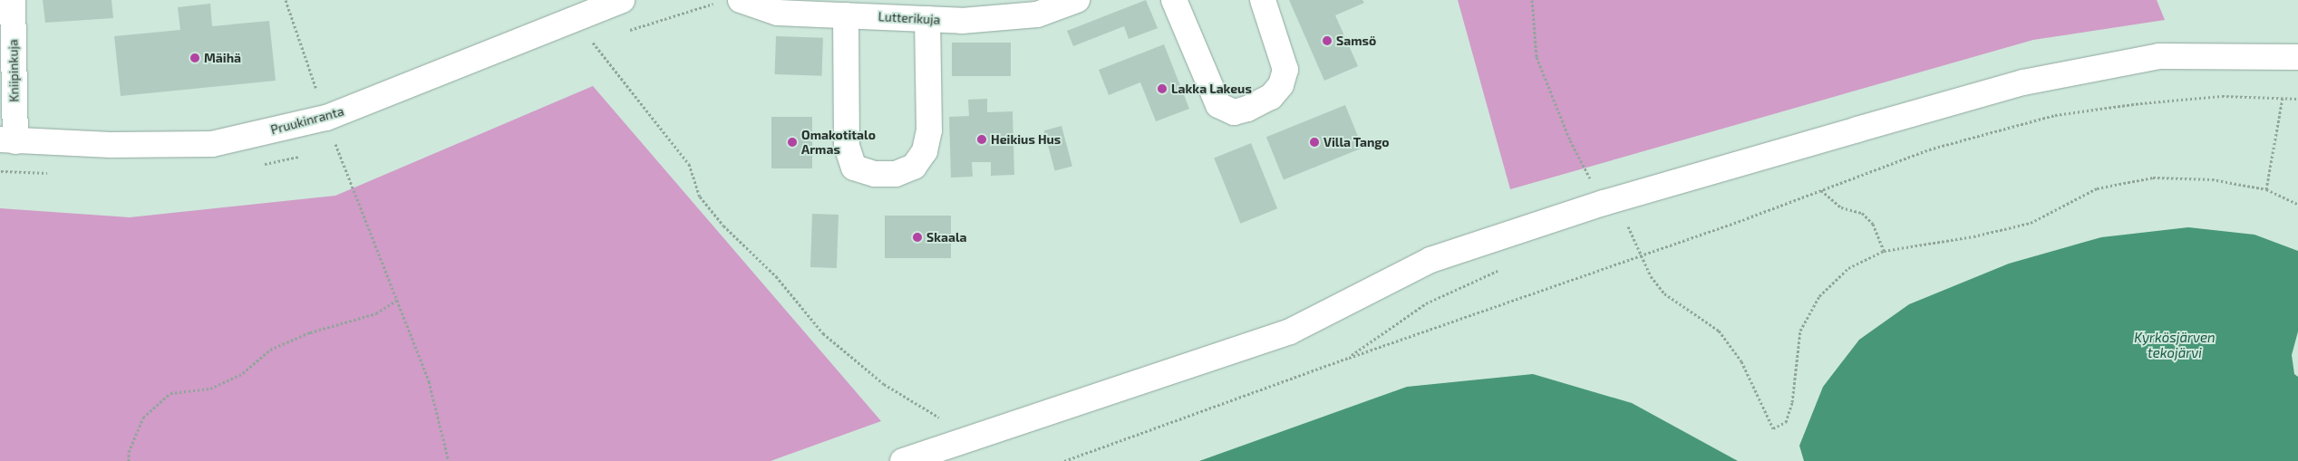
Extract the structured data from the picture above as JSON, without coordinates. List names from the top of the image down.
{
  "streets": {
    "street": ["Lutterikuja", "Kniipinkuja", "Pruukinranta"]
  },
  "crossings": [
    ["Kniipinkuja", "Pruukinranta"]
  ],
  "water": ["Kyrkösjärven tekojärvi"],
  "places": [
    "Samsö",
    "Mäihä",
    "Lakka Lakeus",
    "Heikius Hus",
    "Omakotitalo Armas",
    "Villa Tango",
    "Skaala"
  ]
}
